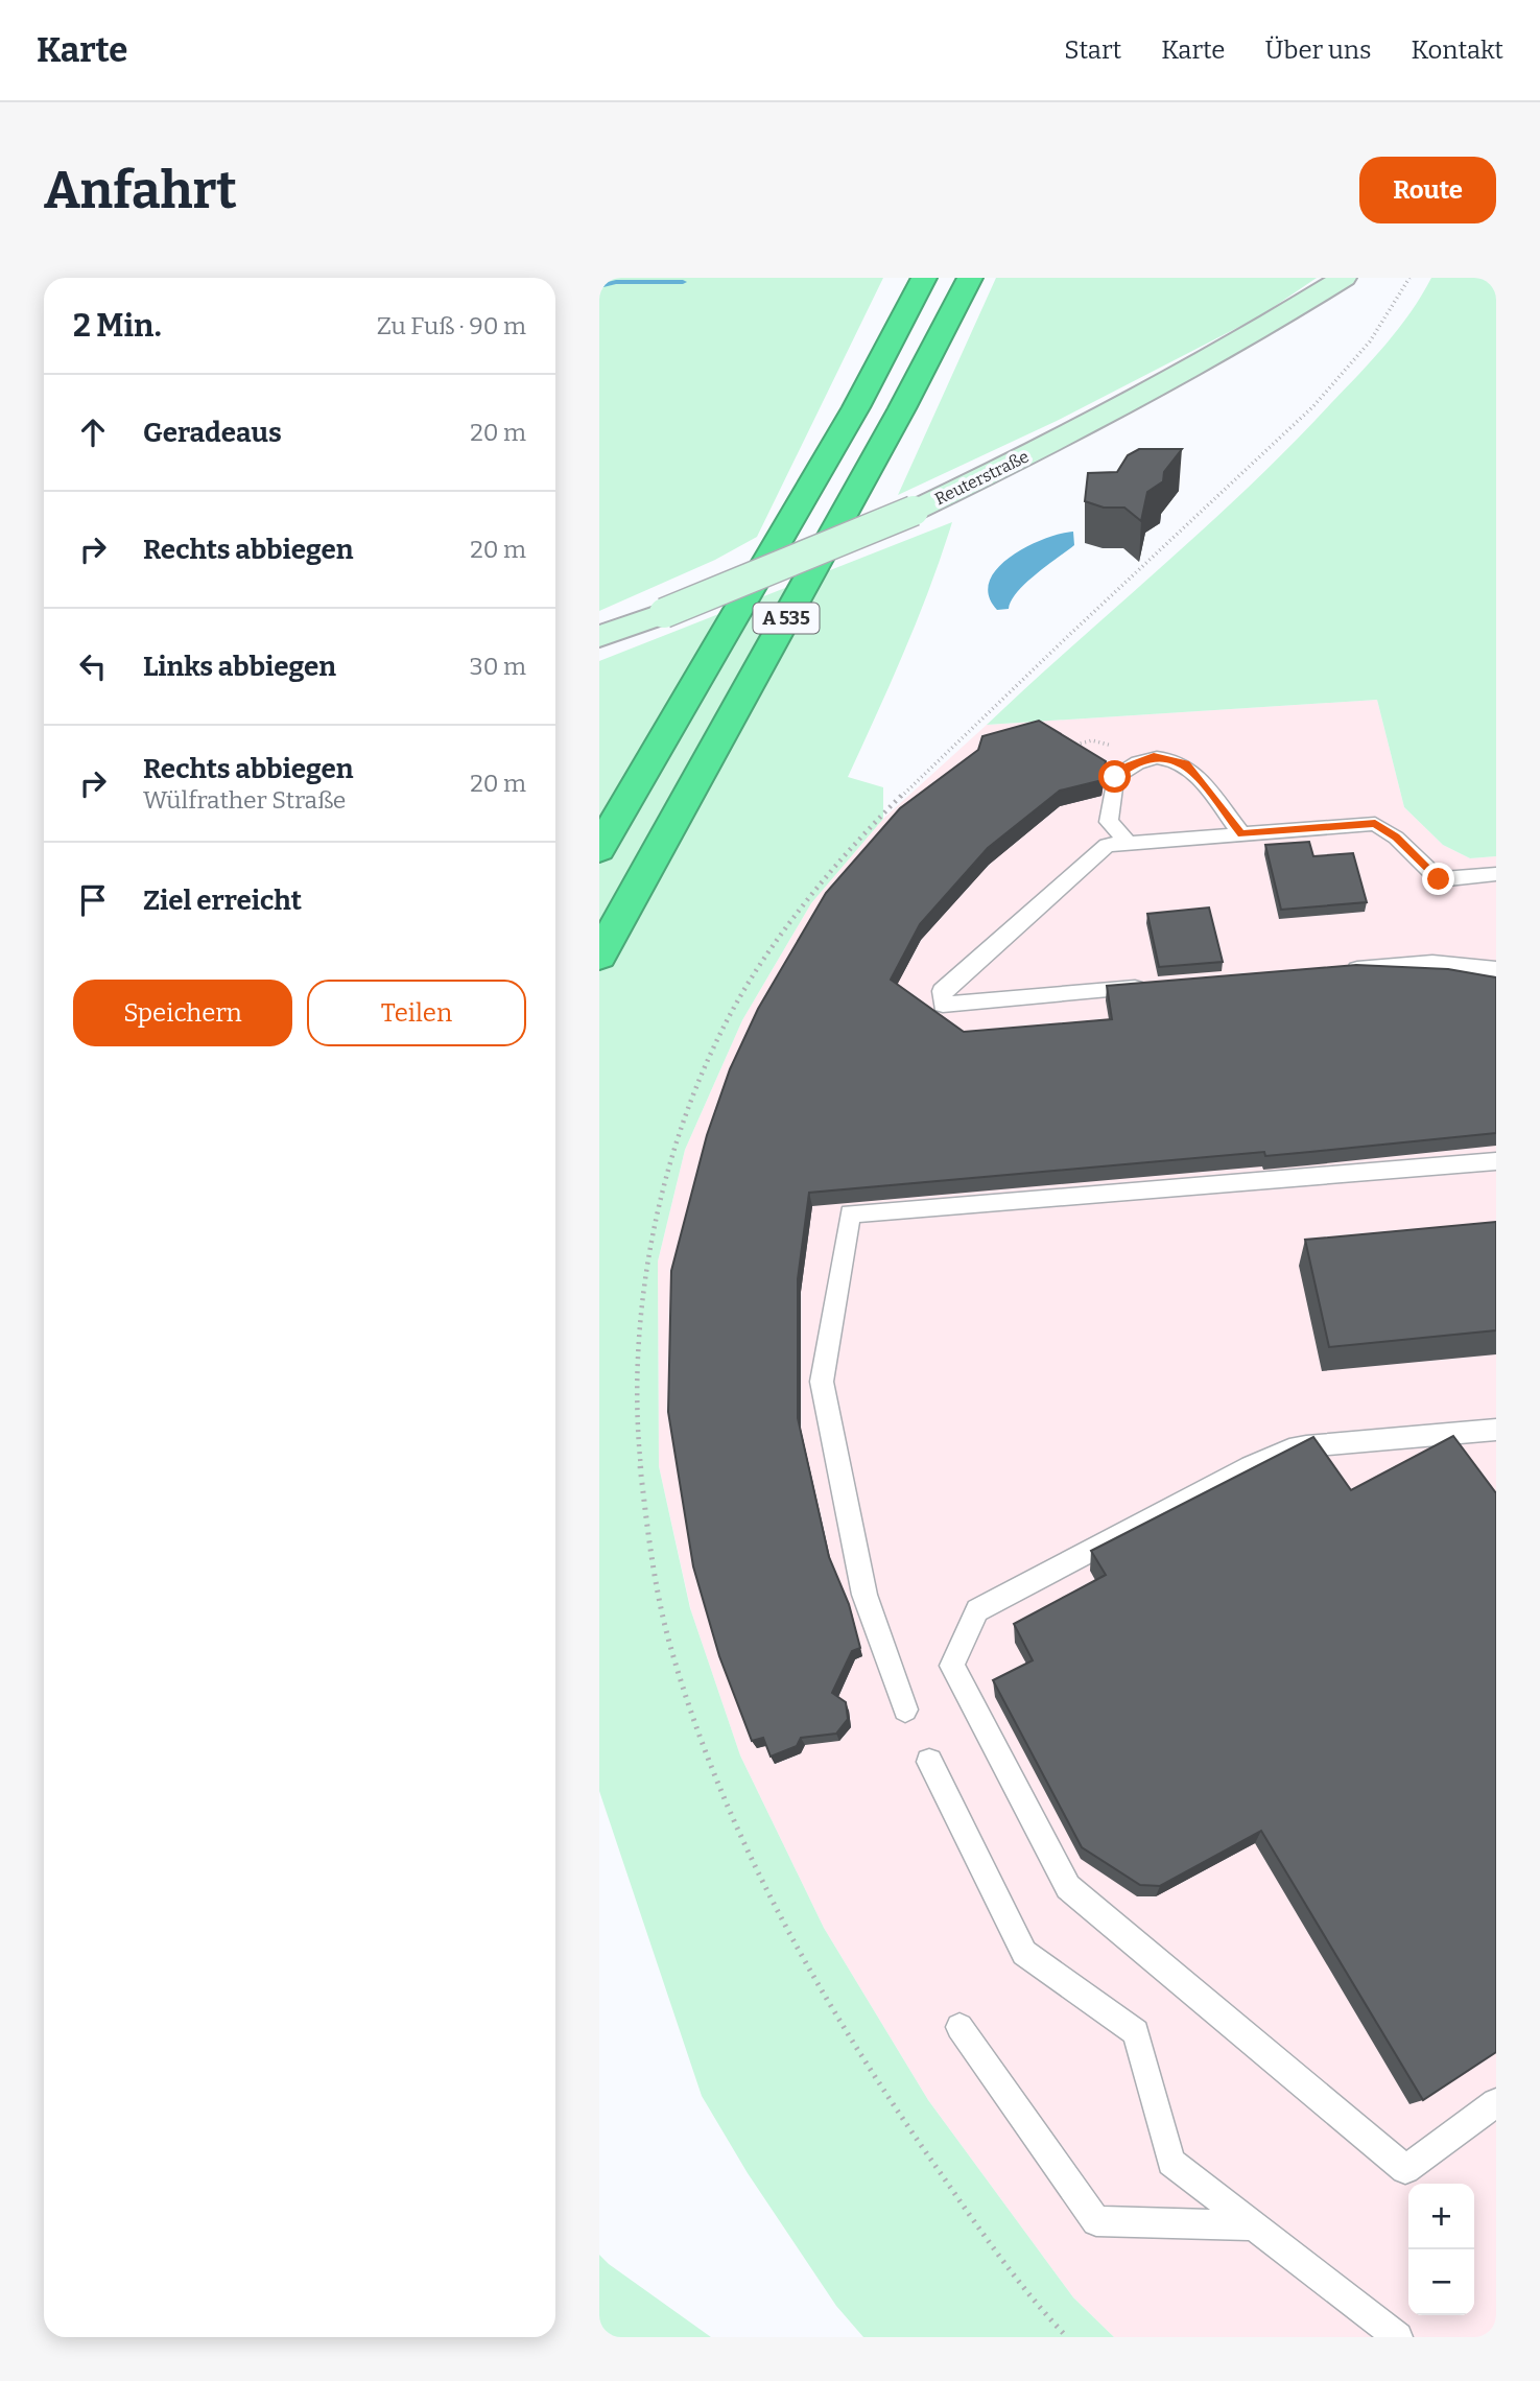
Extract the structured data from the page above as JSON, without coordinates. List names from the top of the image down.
{
  "streets": {
    "highway": ["A 535"],
    "main road": ["Reuterstraße"]
  },
  "page": {
    "header": "Karte",
    "nav": [
      "Start",
      "Karte",
      "Über uns",
      "Kontakt"
    ],
    "buttons": [
      "Route",
      ["Speichern", "Teilen"]
    ],
    "title": "Anfahrt",
    "heading": ["2 Min.", "Zu Fuß · 90 m"],
    "list": [
      ["Geradeaus", "20 m"],
      ["Rechts abbiegen", "20 m"],
      ["Links abbiegen", "30 m"],
      ["Rechts abbiegen", "Wülfrather Straße", "20 m"],
      "Ziel erreicht"
    ],
    "map_buttons": ["+", "−"]
  }
}
